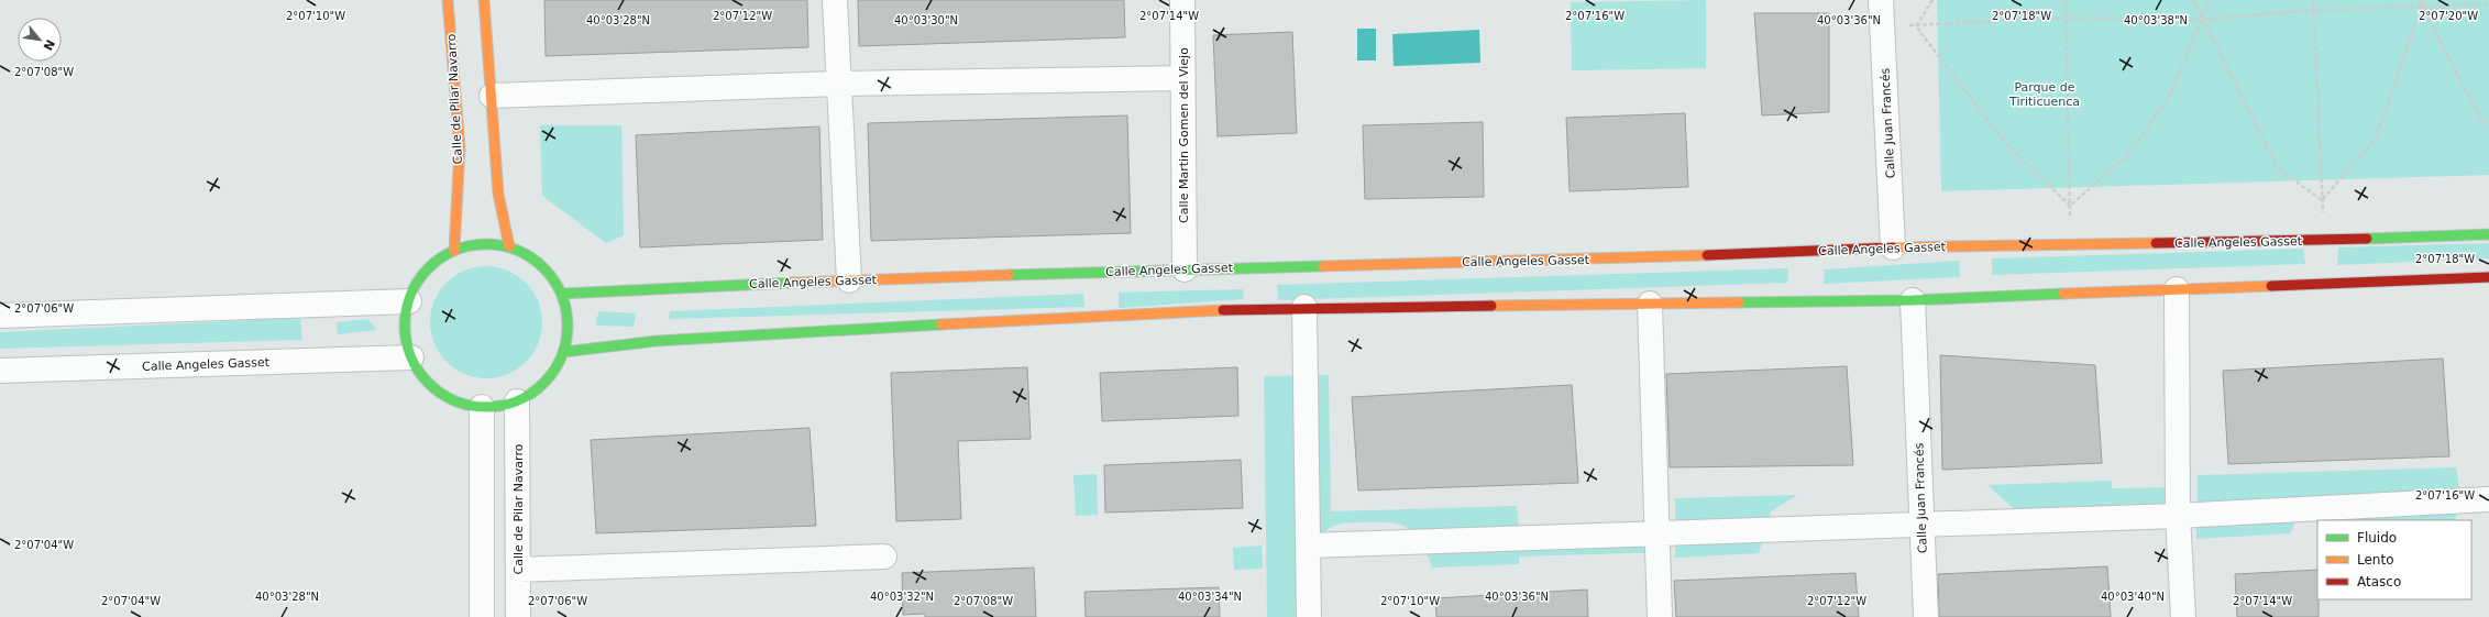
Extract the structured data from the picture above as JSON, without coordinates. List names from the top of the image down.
{
  "streets": {
    "street": [
      "Calle de Pilar Navarro",
      "Calle Juan Francés",
      "Calle Martin Gomen del Viejo",
      "Calle Angeles Gasset"
    ]
  },
  "crossings": [
    ["Calle Juan Francés", "Calle Angeles Gasset"],
    ["Calle Martin Gomen del Viejo", "Calle Angeles Gasset"]
  ],
  "parks": ["Parque de Tiriticuenca"],
  "legend": ["Fluido", "Lento", "Atasco"],
  "north": "bottom right",
  "coordinates": [
    "2°07'14\"W",
    "2°07'10\"W",
    "2°07'12\"W",
    "2°07'16\"W",
    "2°07'18\"W",
    "2°07'20\"W",
    "40°03'28\"N",
    "40°03'30\"N",
    "40°03'36\"N",
    "40°03'38\"N",
    "2°07'08\"W",
    "2°07'06\"W",
    "2°07'04\"W",
    "40°03'32\"N",
    "40°03'34\"N",
    "40°03'40\"N"
  ]
}
